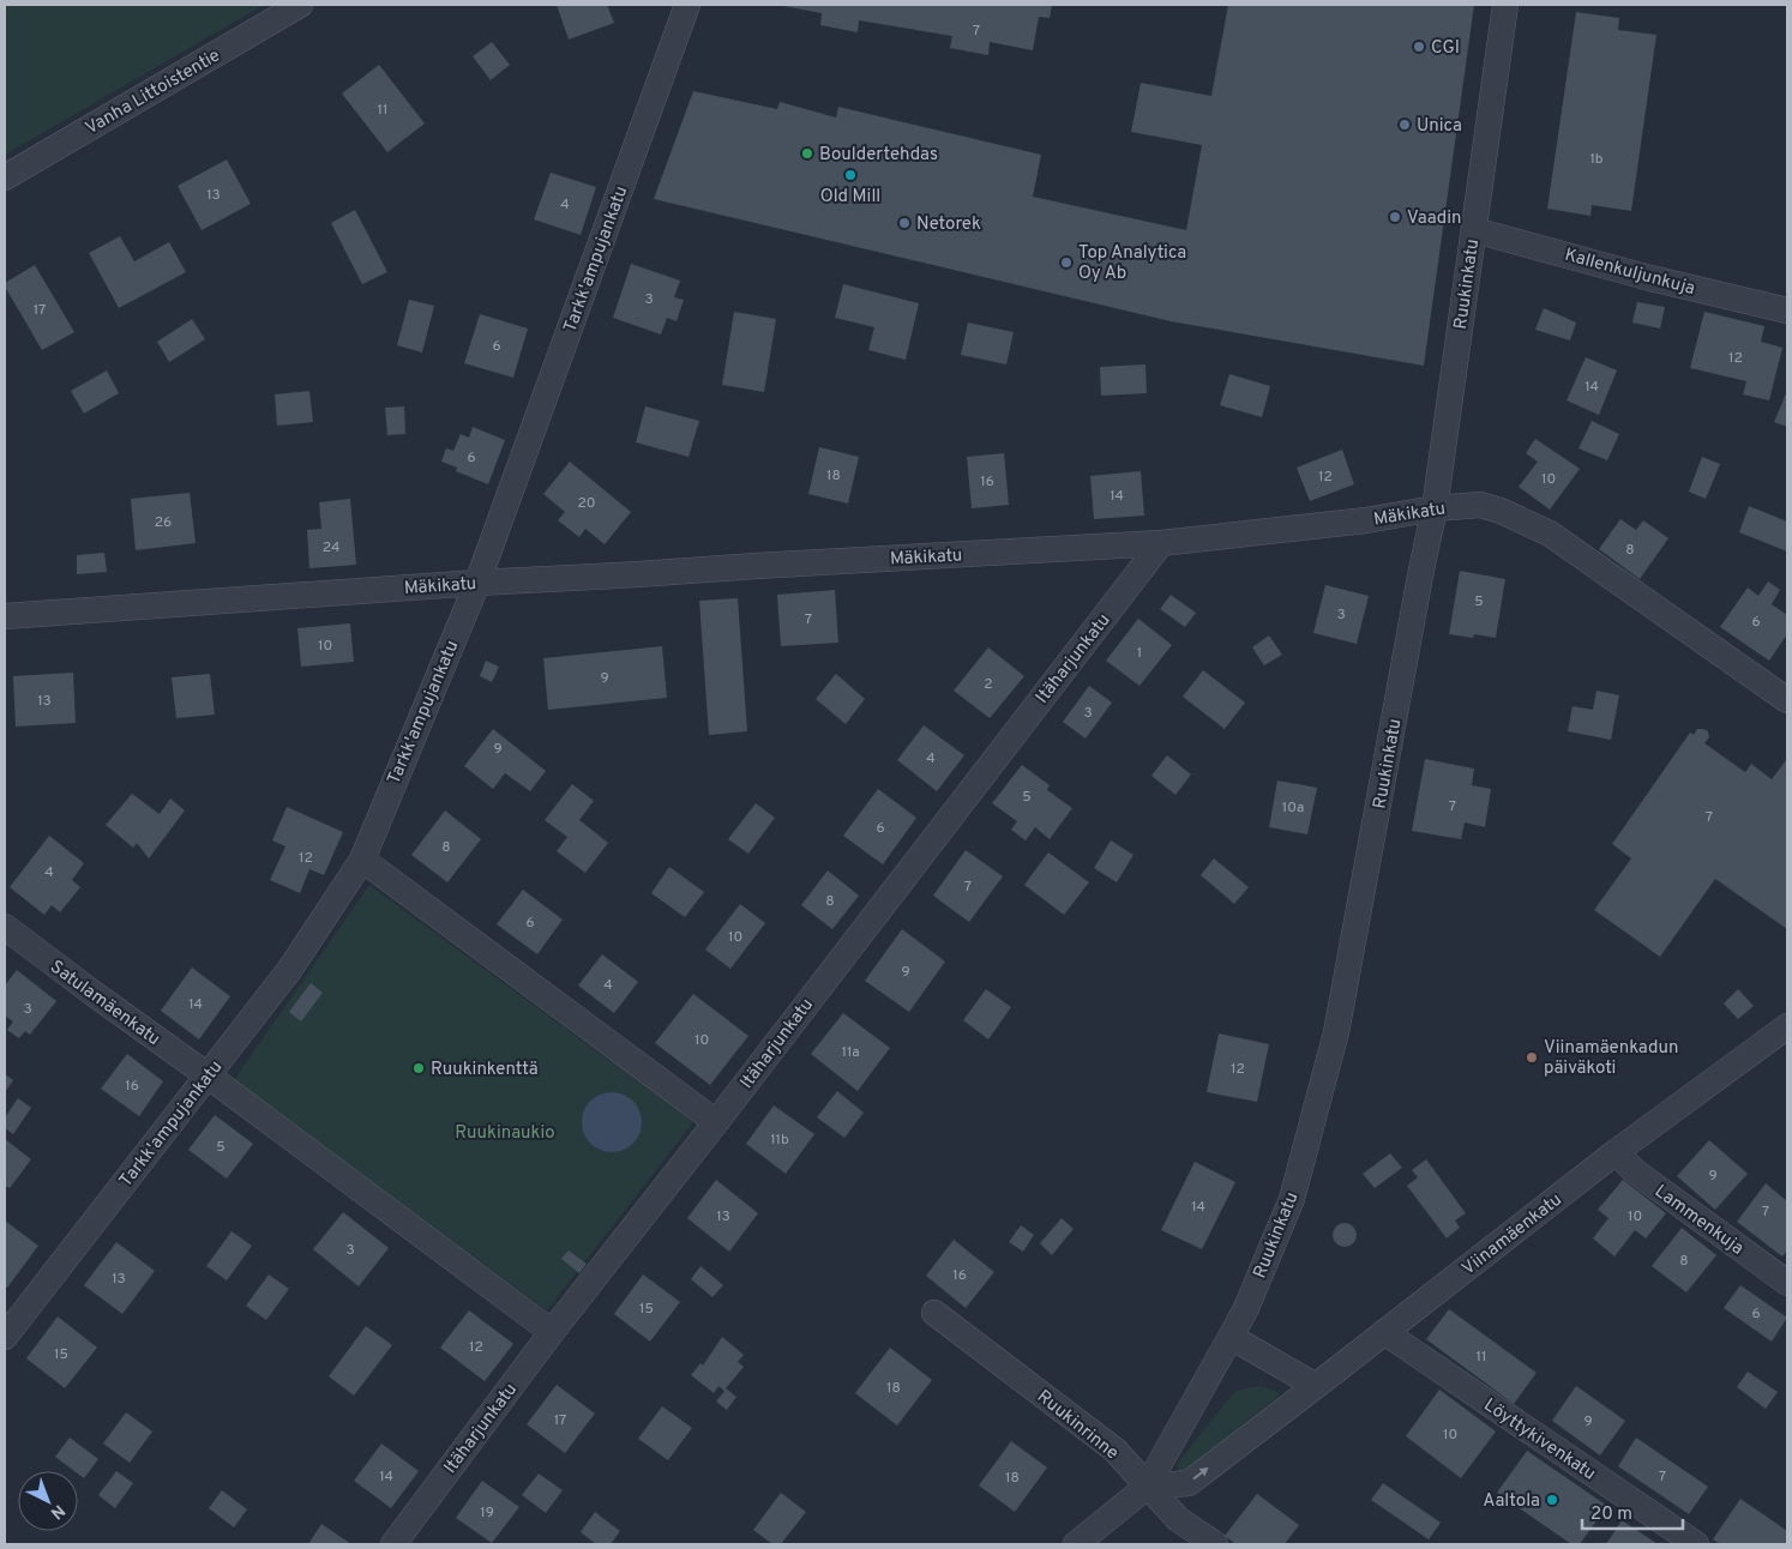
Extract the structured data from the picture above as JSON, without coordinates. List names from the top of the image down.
{
  "streets": {
    "street": [
      "Vanha Littoistentie",
      "Tarkk'ampujankatu",
      "Kallenkuljunkuja",
      "Ruukinkatu",
      "Mäkikatu",
      "Itäharjunkatu",
      "Satulamäenkatu",
      "Lammenkuja",
      "Viinamäenkatu",
      "Ruukinrinne",
      "Löyttykivenkatu"
    ]
  },
  "crossings": [
    ["Tarkk'ampujankatu", "Mäkikatu"],
    ["Tarkk'ampujankatu", "Satulamäenkatu"],
    ["Kallenkuljunkuja", "Ruukinkatu"],
    ["Ruukinkatu", "Mäkikatu"],
    ["Ruukinkatu", "Ruukinrinne"],
    ["Mäkikatu", "Itäharjunkatu"],
    ["Lammenkuja", "Viinamäenkatu"],
    ["Viinamäenkatu", "Löyttykivenkatu"]
  ],
  "parks": ["Ruukinaukio"],
  "places": [
    "CGI",
    "Unica",
    "Bouldertehdas",
    "Old Mill",
    "Vaadin",
    "Netorek",
    "Top Analytica Oy Ab",
    "Viinamäenkadun päiväkoti",
    "Ruukinkenttä",
    "Aaltola"
  ],
  "house_numbers": [
    "7",
    "11",
    "1b",
    "13",
    "4",
    "3",
    "17",
    "6",
    "12",
    "14",
    "6",
    "18",
    "12",
    "10",
    "16",
    "14",
    "20",
    "26",
    "24",
    "8",
    "5",
    "3",
    "7",
    "6",
    "10",
    "1",
    "9",
    "2",
    "13",
    "3",
    "9",
    "4",
    "5",
    "7",
    "10a",
    "7",
    "6",
    "8",
    "12",
    "4",
    "7",
    "8",
    "6",
    "10",
    "9",
    "4",
    "14",
    "3",
    "10",
    "11a",
    "12",
    "16",
    "11b",
    "5",
    "9",
    "14",
    "7",
    "13",
    "10",
    "3",
    "8",
    "16",
    "13",
    "15",
    "6",
    "12",
    "15",
    "11",
    "18",
    "17",
    "9",
    "10",
    "14",
    "7",
    "18",
    "19"
  ],
  "scale_bar": "20 m",
  "north": "bottom right"
}
